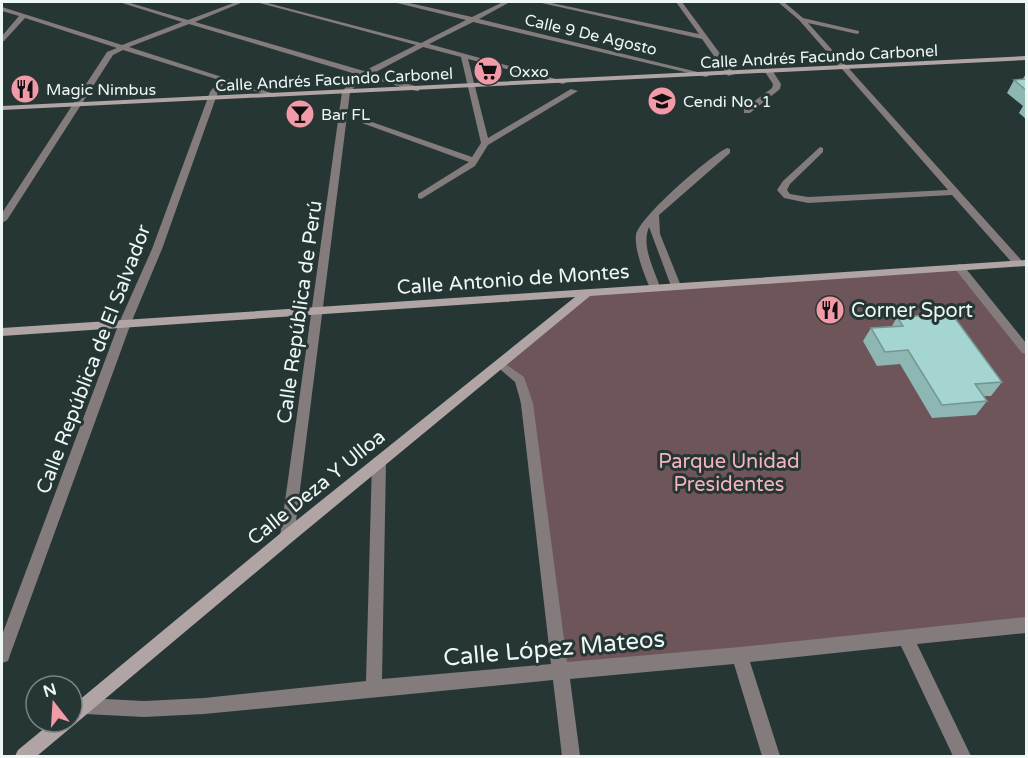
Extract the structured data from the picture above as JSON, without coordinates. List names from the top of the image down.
{
  "streets": {
    "main road": ["Calle Andrés Facundo Carbonel", "Calle Antonio de Montes", "Calle Deza Y Ulloa"],
    "street": [
      "Calle 9 De Agosto",
      "Calle República de Perú",
      "Calle República de El Salvador",
      "Calle López Mateos"
    ]
  },
  "crossings": [
    ["Calle 9 De Agosto", "Calle Andrés Facundo Carbonel"],
    ["Calle Andrés Facundo Carbonel", "Calle República de Perú"],
    ["Calle Andrés Facundo Carbonel", "Calle República de El Salvador"],
    ["Calle Antonio de Montes", "Calle República de Perú"],
    ["Calle Antonio de Montes", "Calle República de El Salvador"],
    ["Calle Antonio de Montes", "Calle Deza Y Ulloa"],
    ["Calle República de Perú", "Calle Deza Y Ulloa"]
  ],
  "parks": ["Parque Unidad Presidentes"],
  "places": {
    "supermarket": ["Oxxo"],
    "restaurant": ["Magic Nimbus", "Corner Sport"],
    "school or university": ["Cendi No. 1"],
    "bar": ["Bar FL"]
  },
  "north": "top"
}
